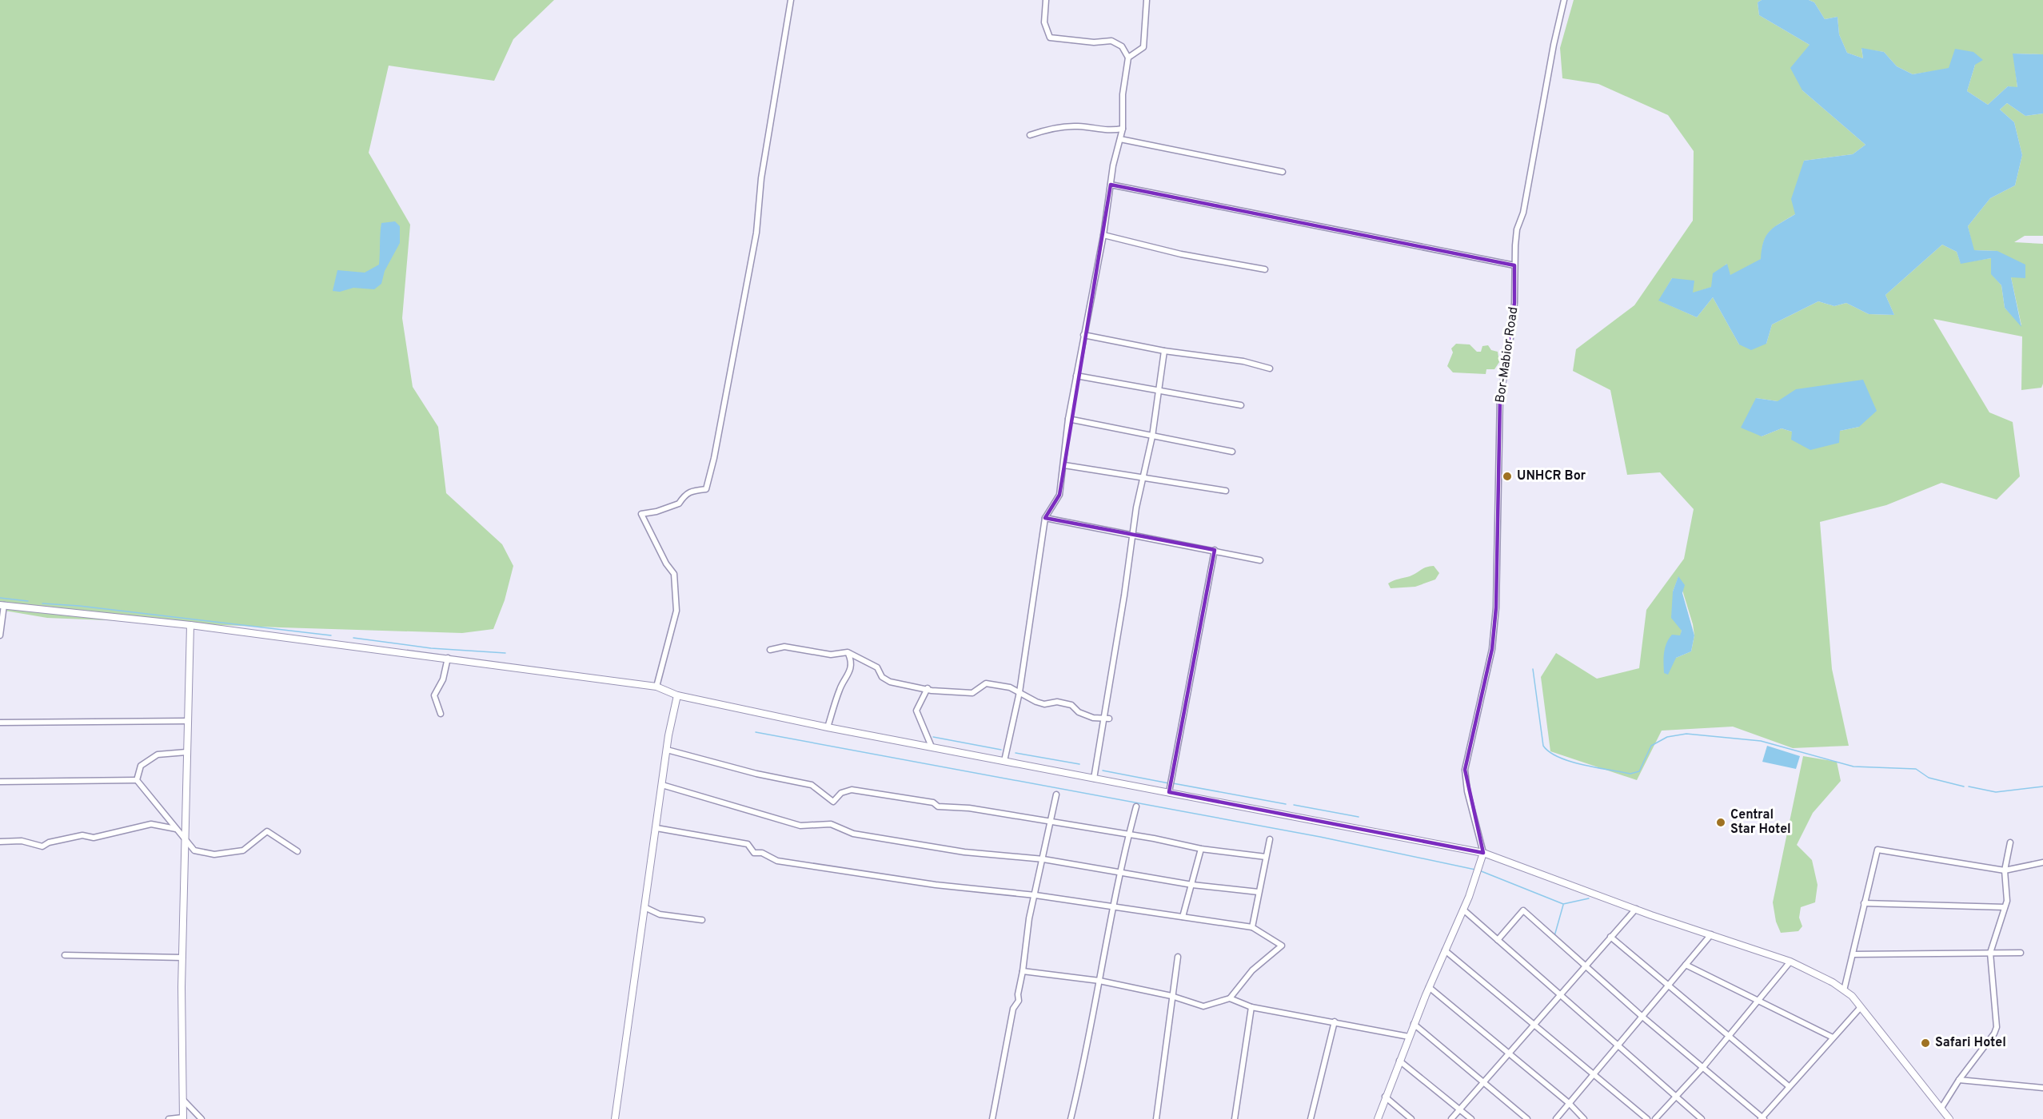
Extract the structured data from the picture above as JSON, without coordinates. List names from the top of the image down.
{
  "streets": {
    "street": ["Bor-Mabior Road"]
  },
  "places": ["UNHCR Bor", "Central Star Hotel", "Safari Hotel"]
}
